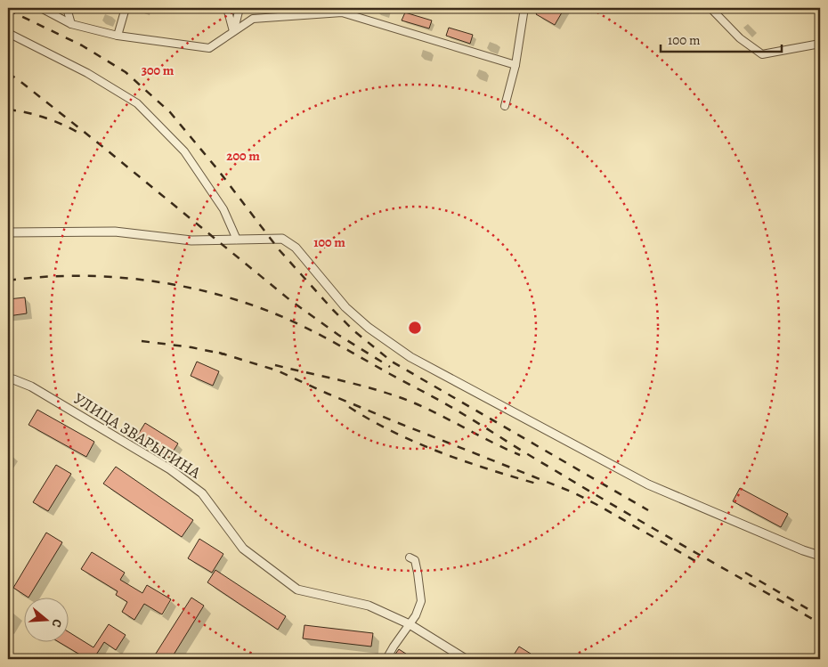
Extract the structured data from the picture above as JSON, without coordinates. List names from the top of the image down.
{
  "streets": {
    "street": ["УЛИЦА ЗВАРЫГИНА"]
  },
  "scale_bar": "100 m",
  "north": "right",
  "rings": ["300 m", "200 m", "100 m"]
}
